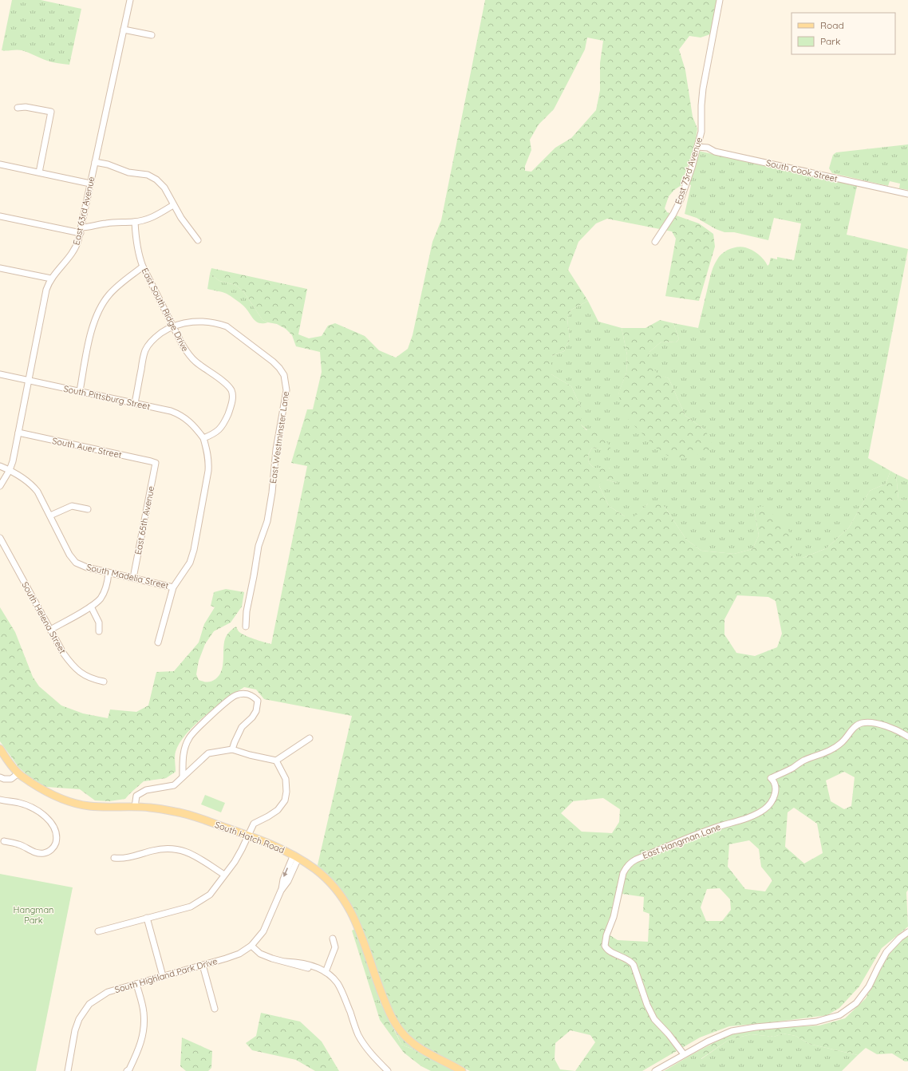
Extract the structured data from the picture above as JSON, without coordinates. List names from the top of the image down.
{
  "streets": {
    "main road": ["South Hatch Road"],
    "street": [
      "East 73rd Avenue",
      "South Cook Street",
      "East 63rd Avenue",
      "East South Ridge Drive",
      "South Pittsburg Street",
      "East Westminster Lane",
      "South Auer Street",
      "East 65th Avenue",
      "South Madelia Street",
      "South Helena Street",
      "East Hangman Lane",
      "South Highland Park Drive"
    ]
  },
  "crossings": [
    ["East 73rd Avenue", "South Cook Street"],
    ["East 63rd Avenue", "South Pittsburg Street"],
    ["East 63rd Avenue", "South Auer Street"],
    ["East 63rd Avenue", "South Madelia Street"],
    ["East South Ridge Drive", "South Pittsburg Street"],
    ["East South Ridge Drive", "East Westminster Lane"],
    ["South Auer Street", "East 65th Avenue"],
    ["East 65th Avenue", "South Madelia Street"],
    ["South Hatch Road", "South Highland Park Drive"]
  ],
  "parks": ["Hangman Park"],
  "legend": ["Road", "Park"]
}
